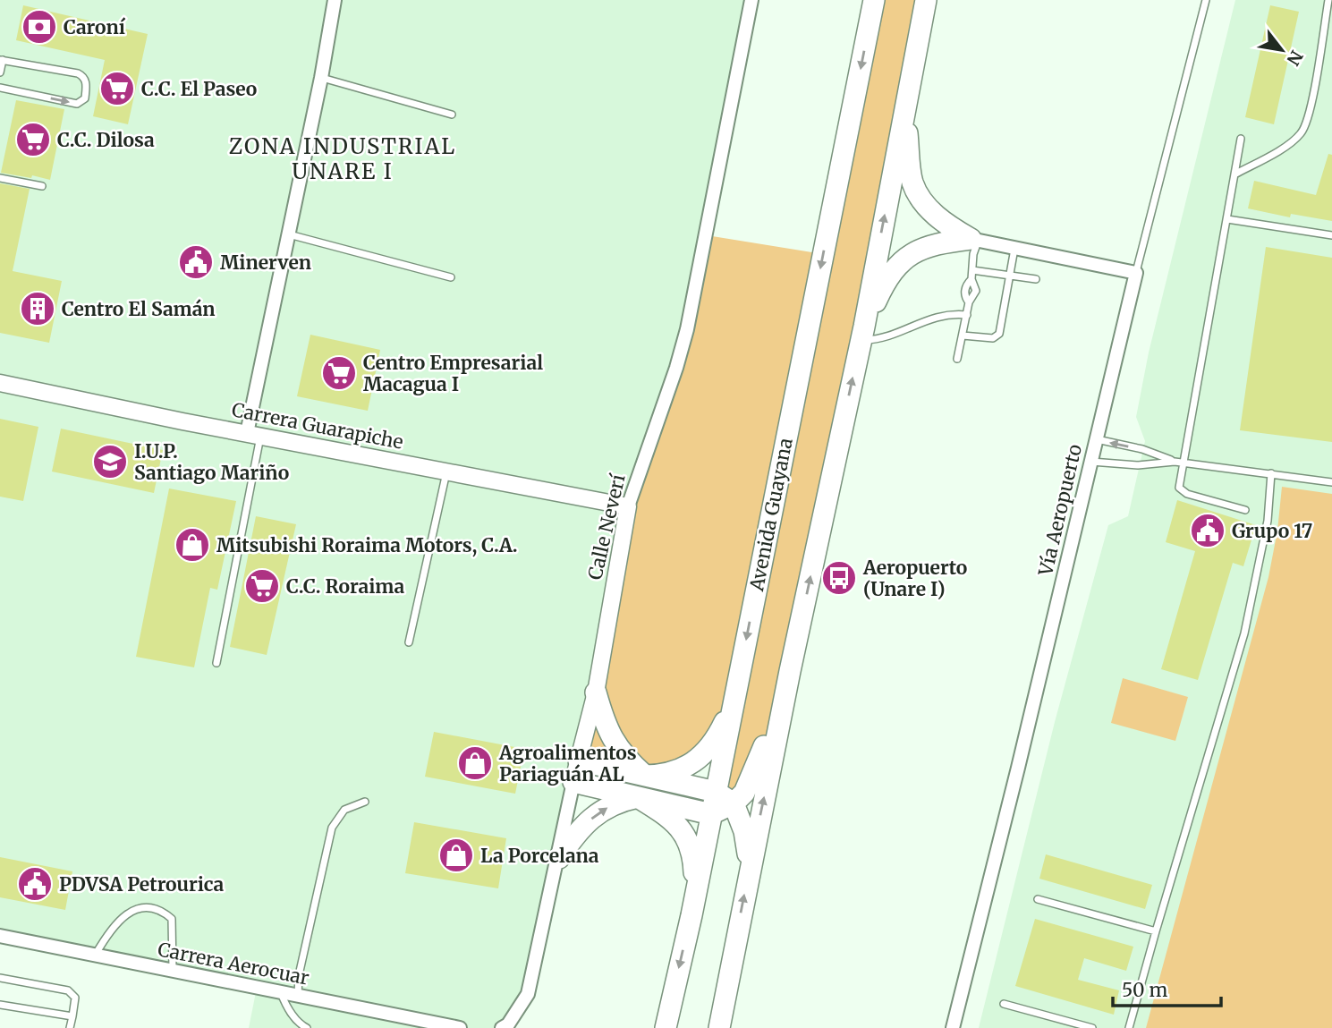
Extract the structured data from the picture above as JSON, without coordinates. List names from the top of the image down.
{
  "streets": {
    "main road": ["Avenida Guayana"],
    "street": [
      "Carrera Guarapiche",
      "Vía Aeropuerto",
      "Calle Neverí",
      "Carrera Aerocuar"
    ]
  },
  "crossings": [
    ["Carrera Guarapiche", "Calle Neverí"]
  ],
  "districts": ["ZONA INDUSTRIAL UNARE I"],
  "places": {
    "bank": ["Caroní"],
    "supermarket": [
      "C.C. El Paseo",
      "C.C. Dilosa",
      "Centro Empresarial Macagua I",
      "C.C. Roraima"
    ],
    "public building": ["Minerven", "Grupo 17", "PDVSA Petrourica"],
    "building": ["Centro El Samán"],
    "school or university": ["I.U.P. Santiago Mariño"],
    "shop": ["Mitsubishi Roraima Motors, C.A.", "Agroalimentos Pariaguán AL", "La Porcelana"],
    "bus stop": ["Aeropuerto (Unare I)"]
  },
  "scale_bar": "50 m",
  "north": "bottom right"
}
